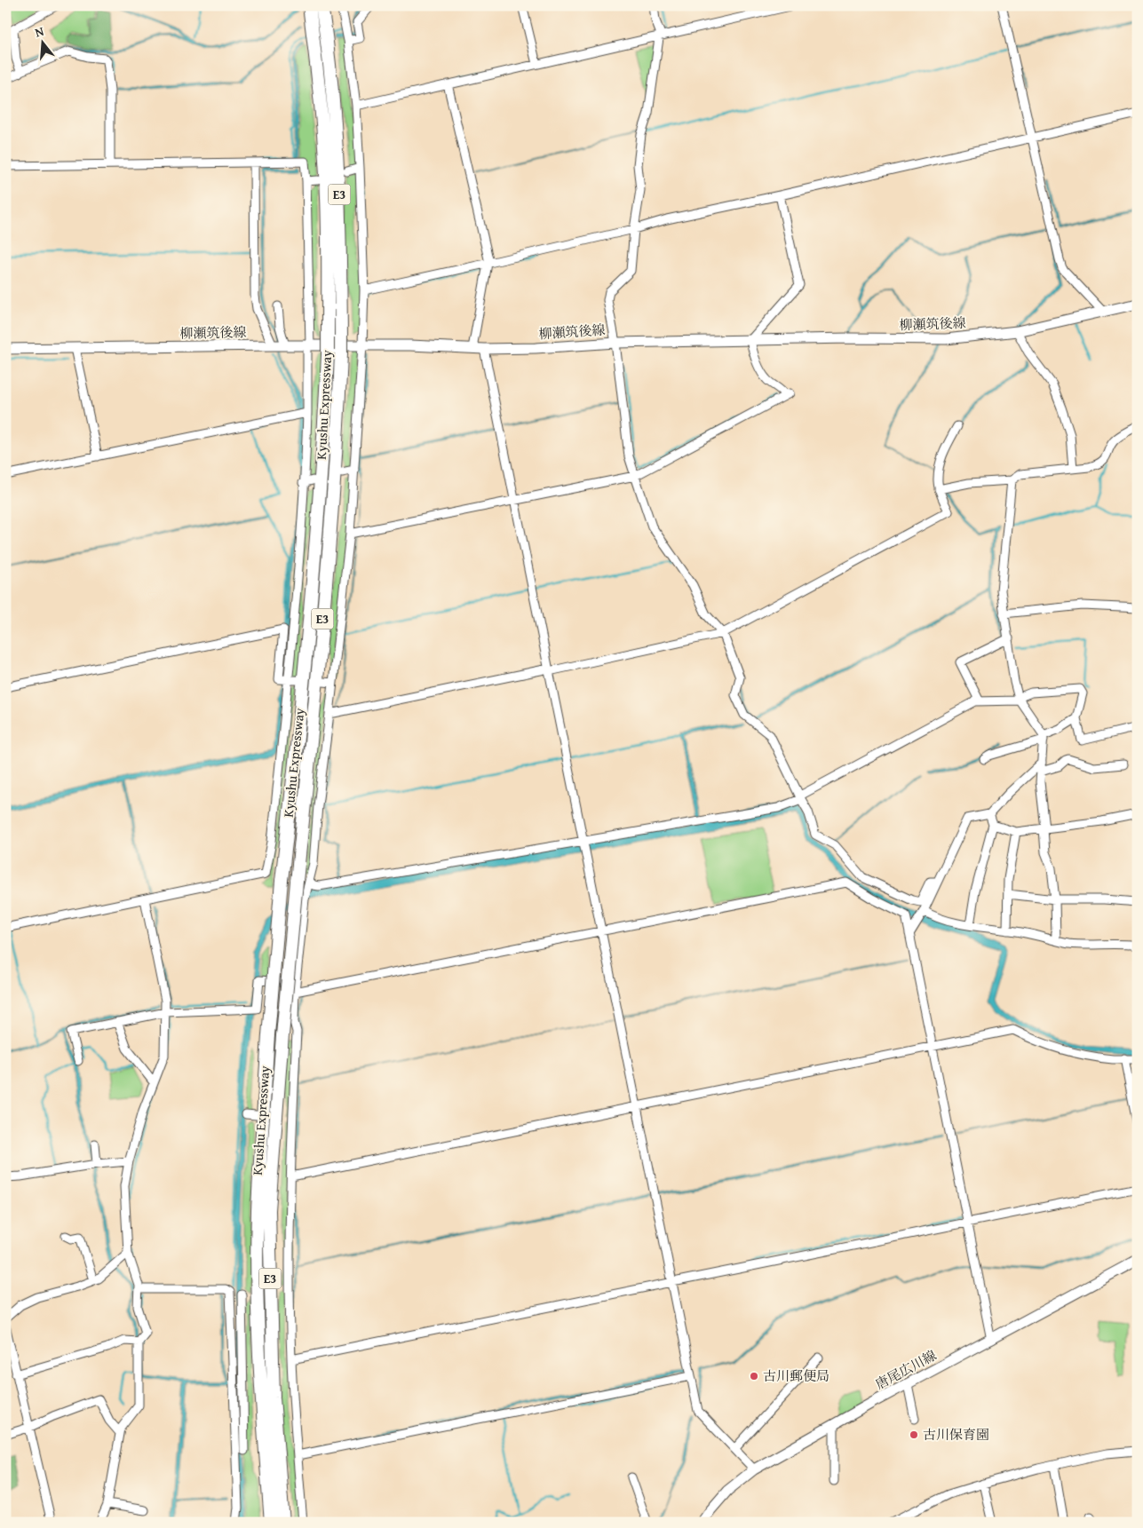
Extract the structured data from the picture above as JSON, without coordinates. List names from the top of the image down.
{
  "streets": {
    "highway": ["E3", "Kyushu Expressway"],
    "main road": ["柳瀬筑後線", "唐尾広川線"]
  },
  "places": ["古川郵便局", "古川保育園"],
  "north": "top"
}
